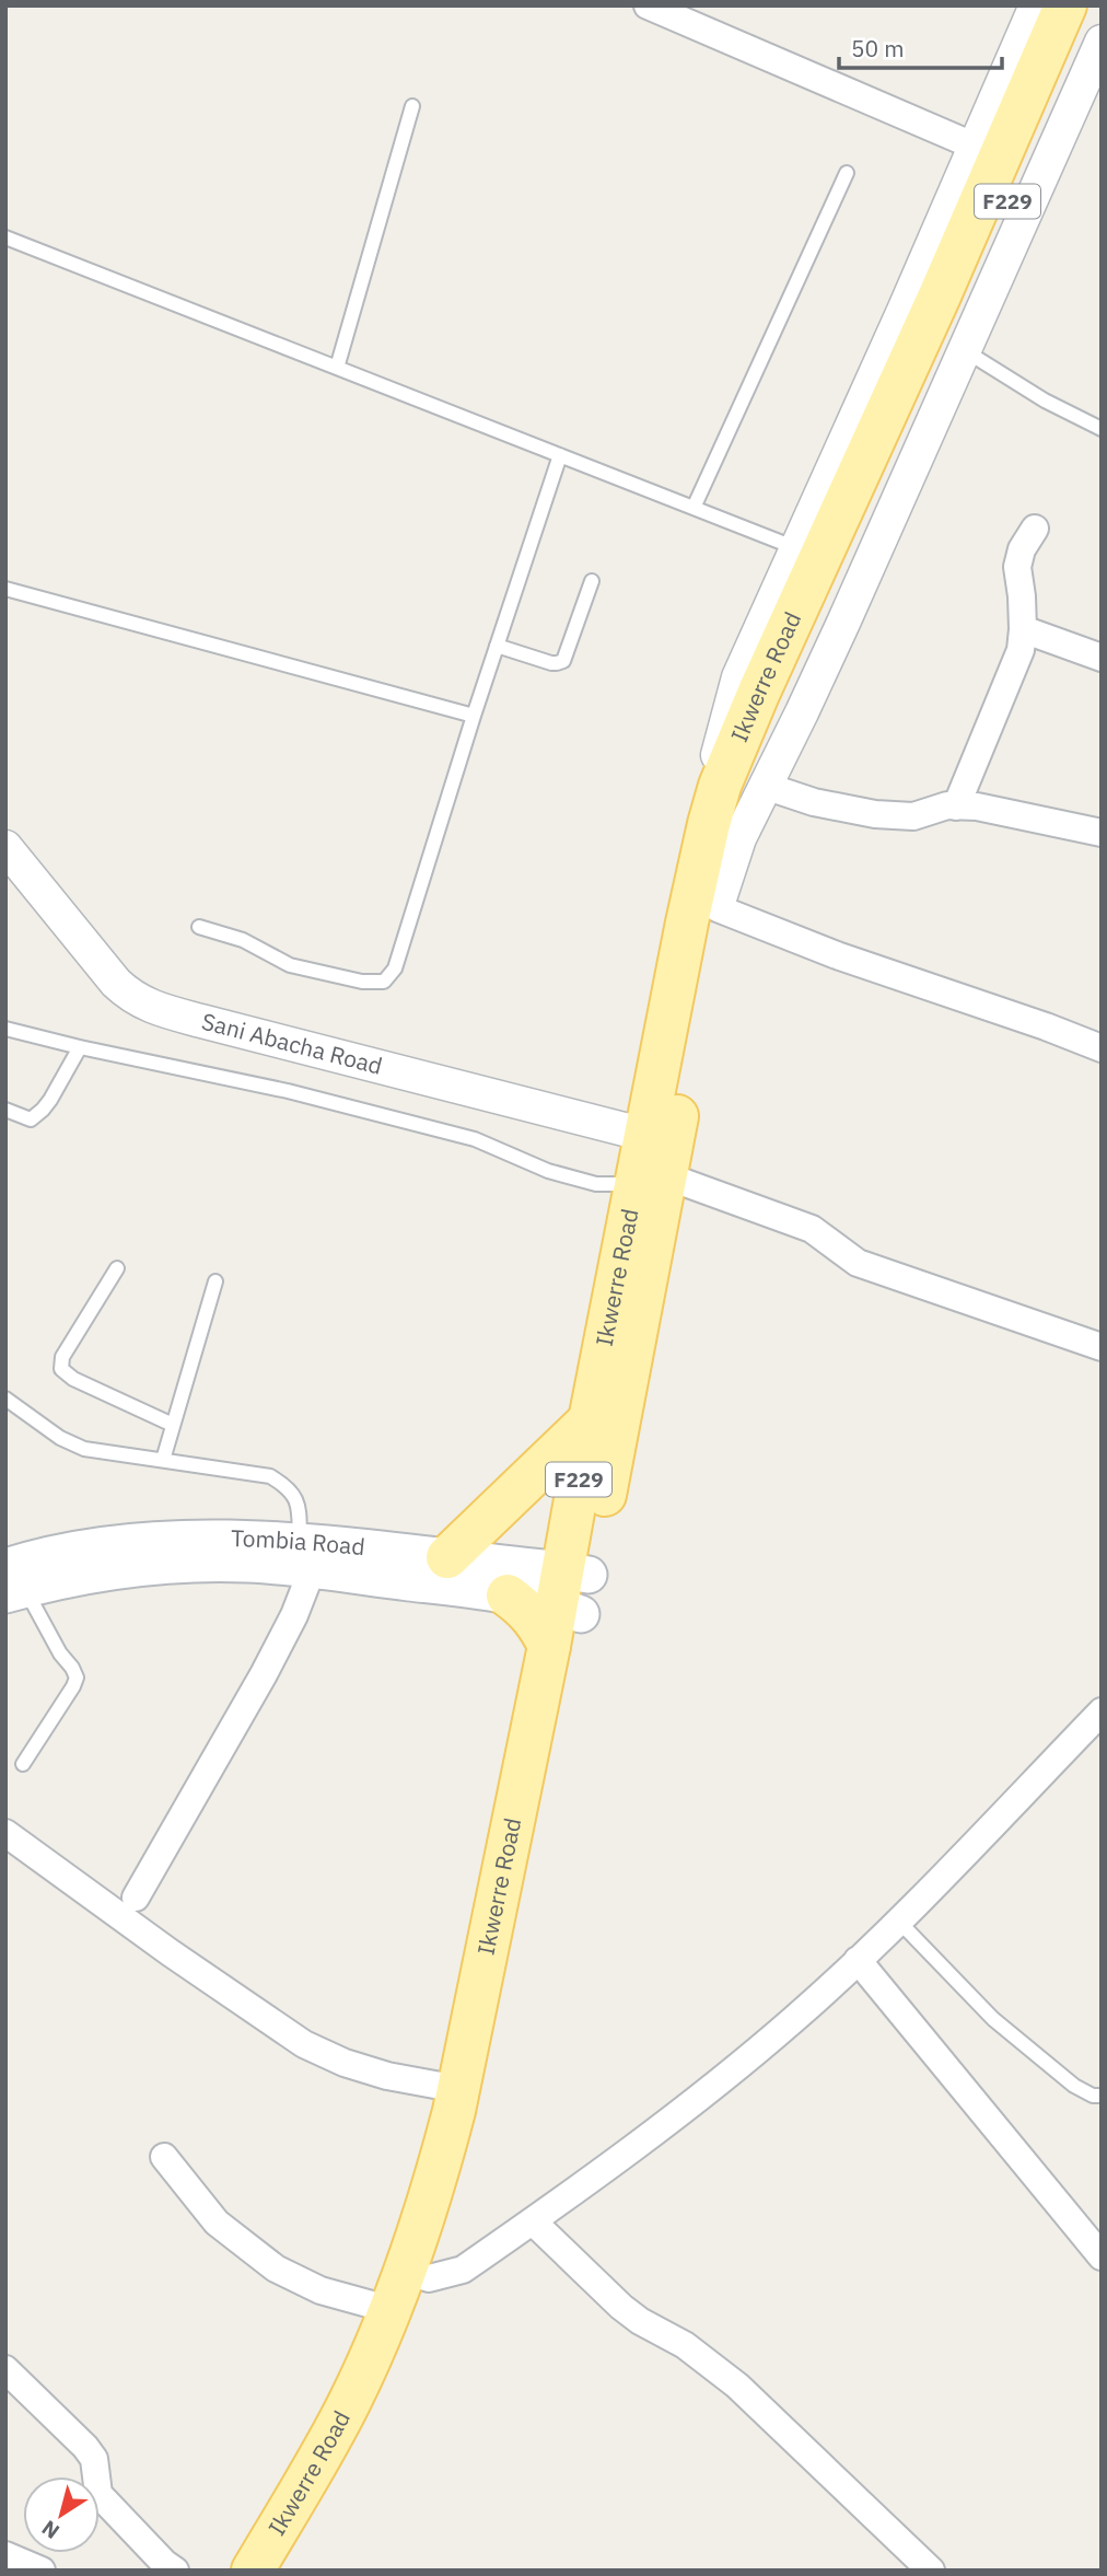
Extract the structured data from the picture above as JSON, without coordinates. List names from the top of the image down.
{
  "streets": {
    "main road": ["F229", "Ikwerre Road", "Tombia Road"],
    "street": ["Sani Abacha Road"]
  },
  "crossings": [
    ["Ikwerre Road", "Sani Abacha Road"],
    ["Ikwerre Road", "Tombia Road"]
  ],
  "scale_bar": "50 m",
  "north": "bottom left"
}
